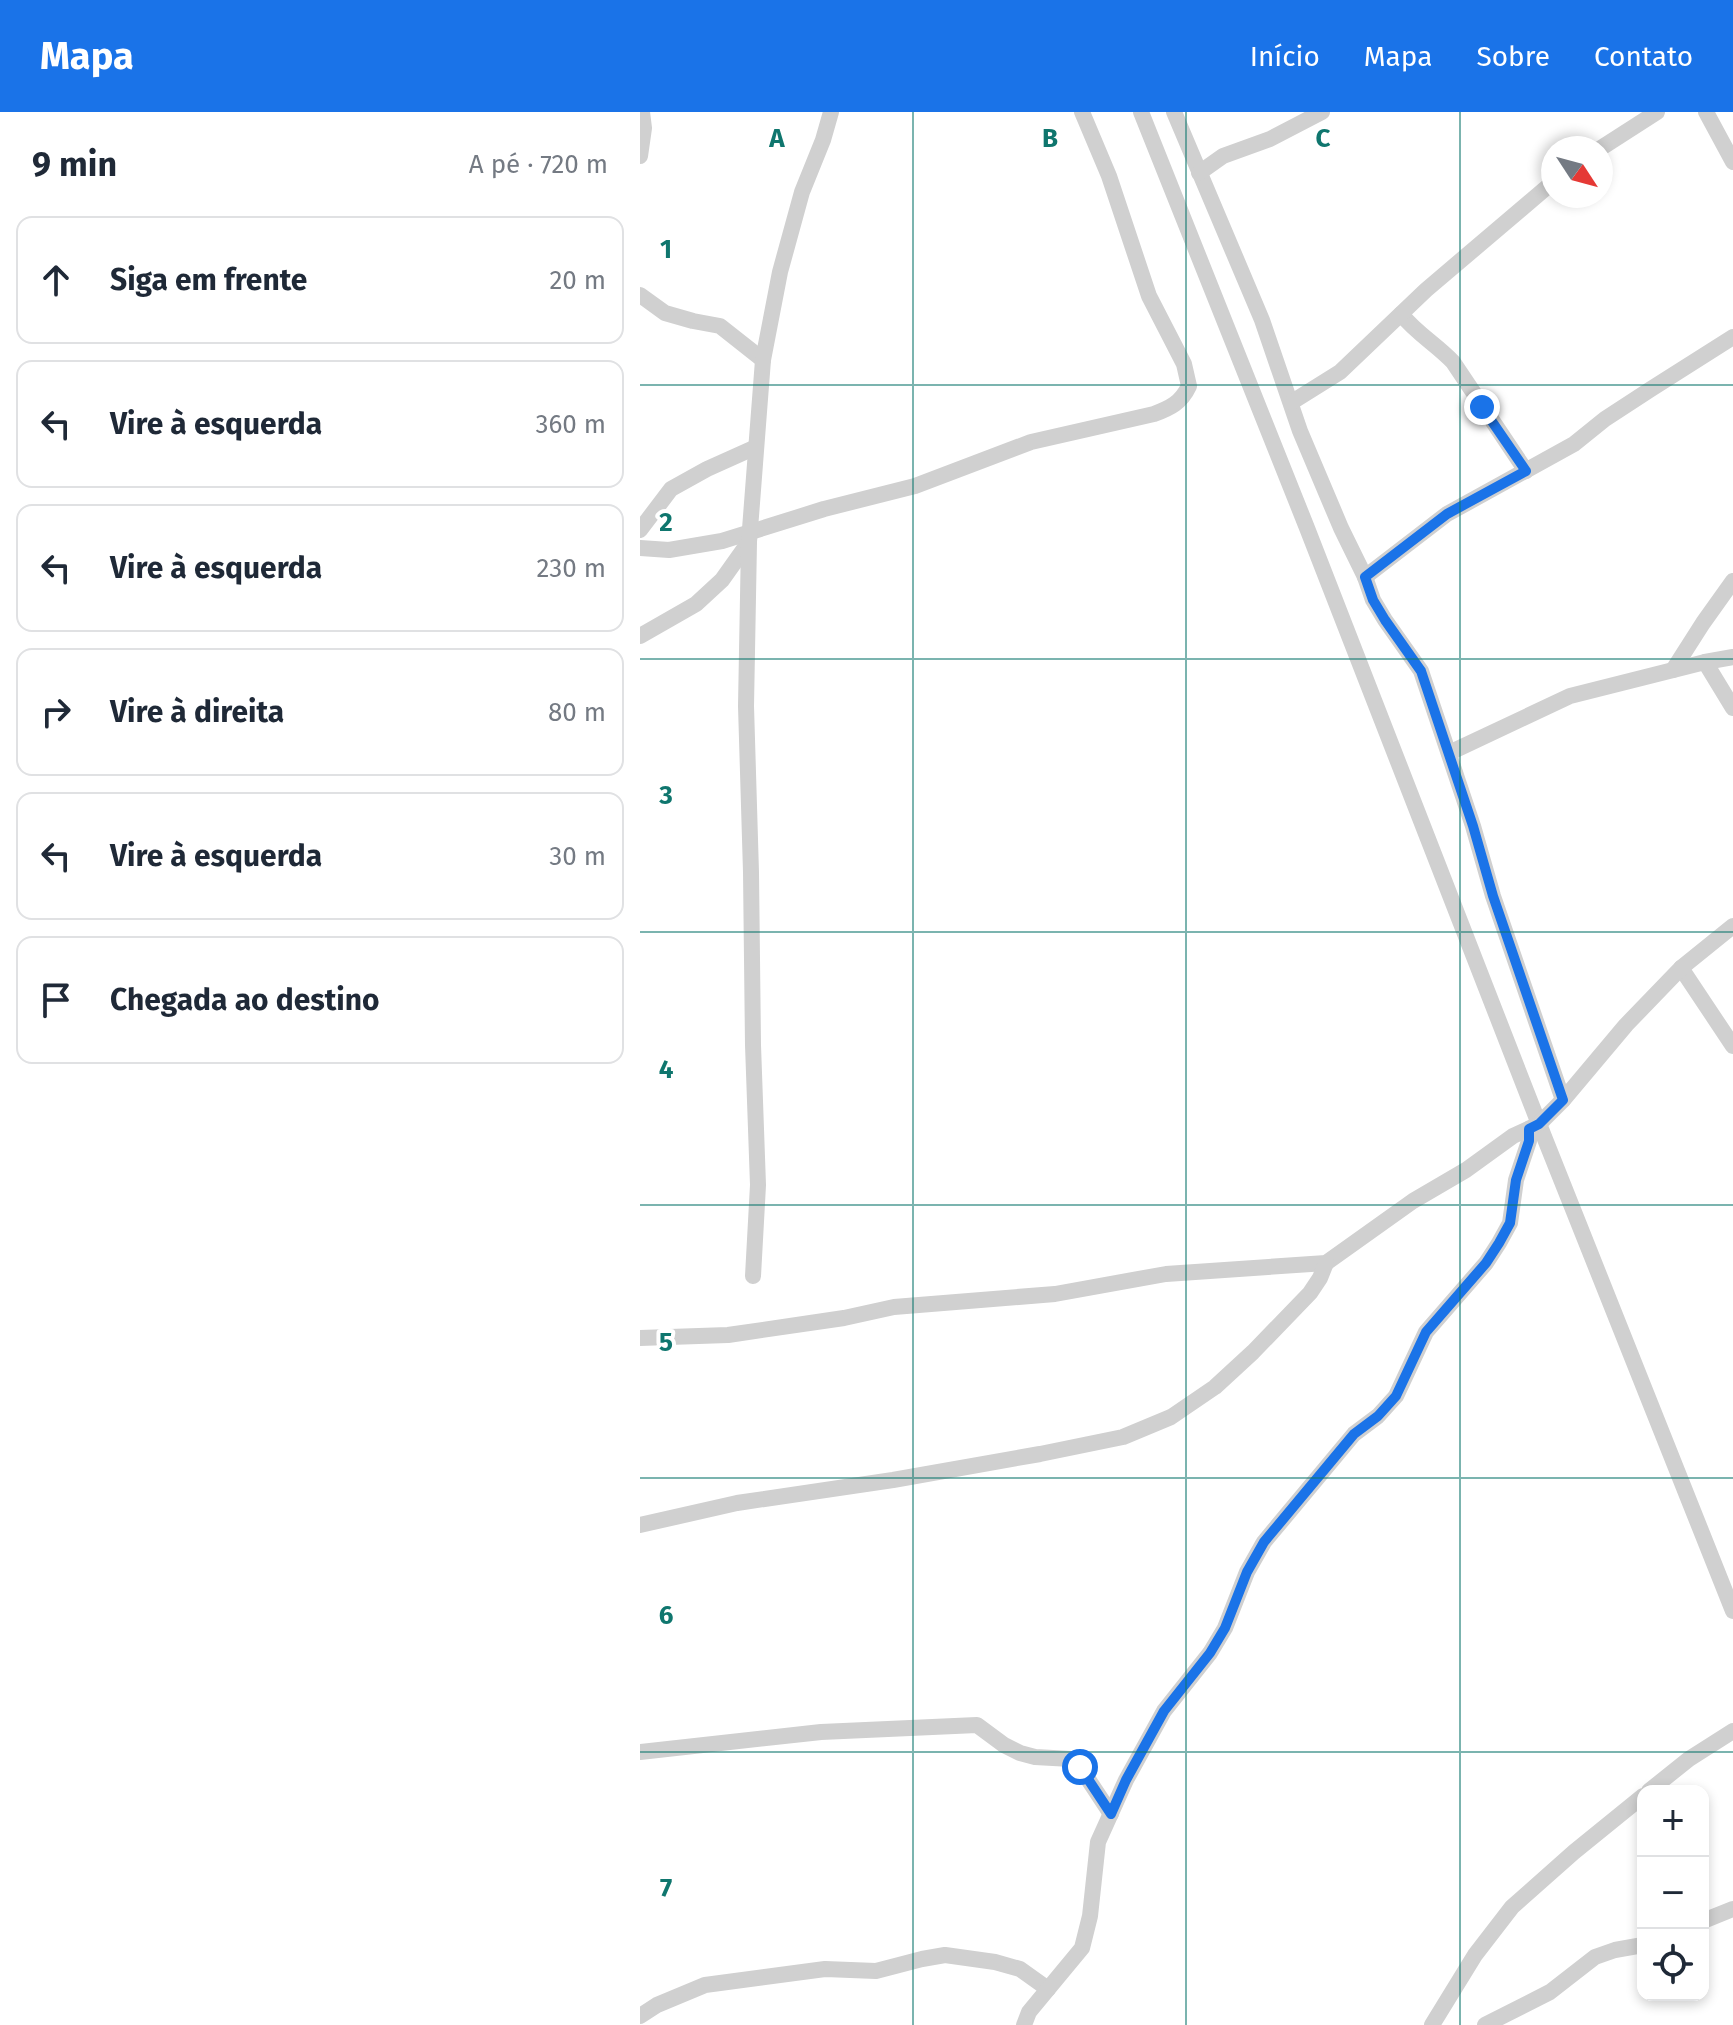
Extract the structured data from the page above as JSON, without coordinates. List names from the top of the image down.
{
  "north": "bottom right",
  "page": {
    "header": "Mapa",
    "nav": [
      "Início",
      "Mapa",
      "Sobre",
      "Contato"
    ],
    "heading": ["9 min", "A pé · 720 m"],
    "list": [
      ["Siga em frente", "20 m"],
      ["Vire à esquerda", "360 m"],
      ["Vire à esquerda", "230 m"],
      ["Vire à direita", "80 m"],
      ["Vire à esquerda", "30 m"],
      "Chegada ao destino"
    ],
    "map_buttons": ["+", "−"]
  },
  "grid": {
    "columns": ["A", "B", "C"],
    "rows": [
      "1",
      "2",
      "3",
      "4",
      "5",
      "6",
      "7"
    ]
  }
}
